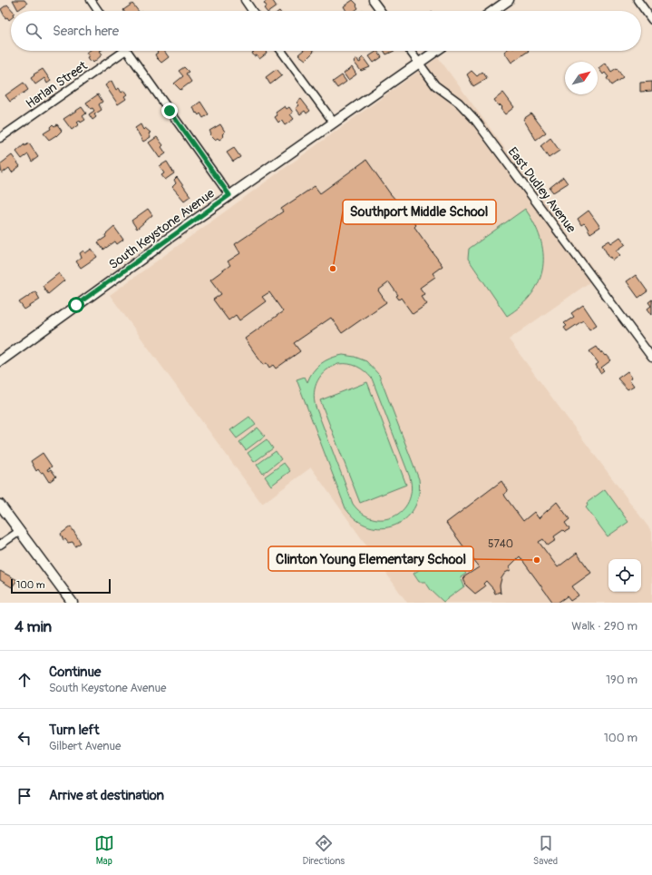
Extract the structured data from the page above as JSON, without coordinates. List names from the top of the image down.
{
  "streets": {
    "main road": ["South Keystone Avenue"],
    "street": ["Harlan Street", "East Dudley Avenue"]
  },
  "crossings": [
    ["East Dudley Avenue", "South Keystone Avenue"]
  ],
  "places": ["Southport Middle School", "Clinton Young Elementary School"],
  "house_numbers": ["5740"],
  "scale_bar": "100 m",
  "north": "top right",
  "page": {
    "search": "Search here",
    "scale": "100 m",
    "heading": ["4 min", "Walk · 290 m"],
    "list": [
      ["Continue", "South Keystone Avenue", "190 m"],
      ["Turn left", "Gilbert Avenue", "100 m"],
      "Arrive at destination"
    ],
    "nav": ["Map", "Directions", "Saved"]
  }
}
